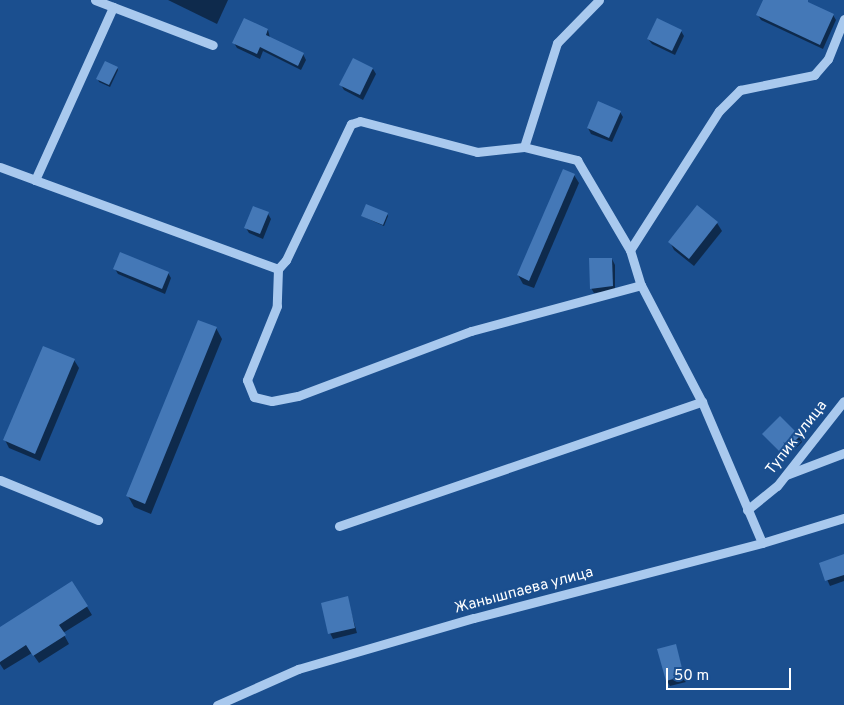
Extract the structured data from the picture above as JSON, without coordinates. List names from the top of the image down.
{
  "streets": {
    "street": ["Тупик улица", "Жанышпаева улица"]
  },
  "scale_bar": "50 m"
}
